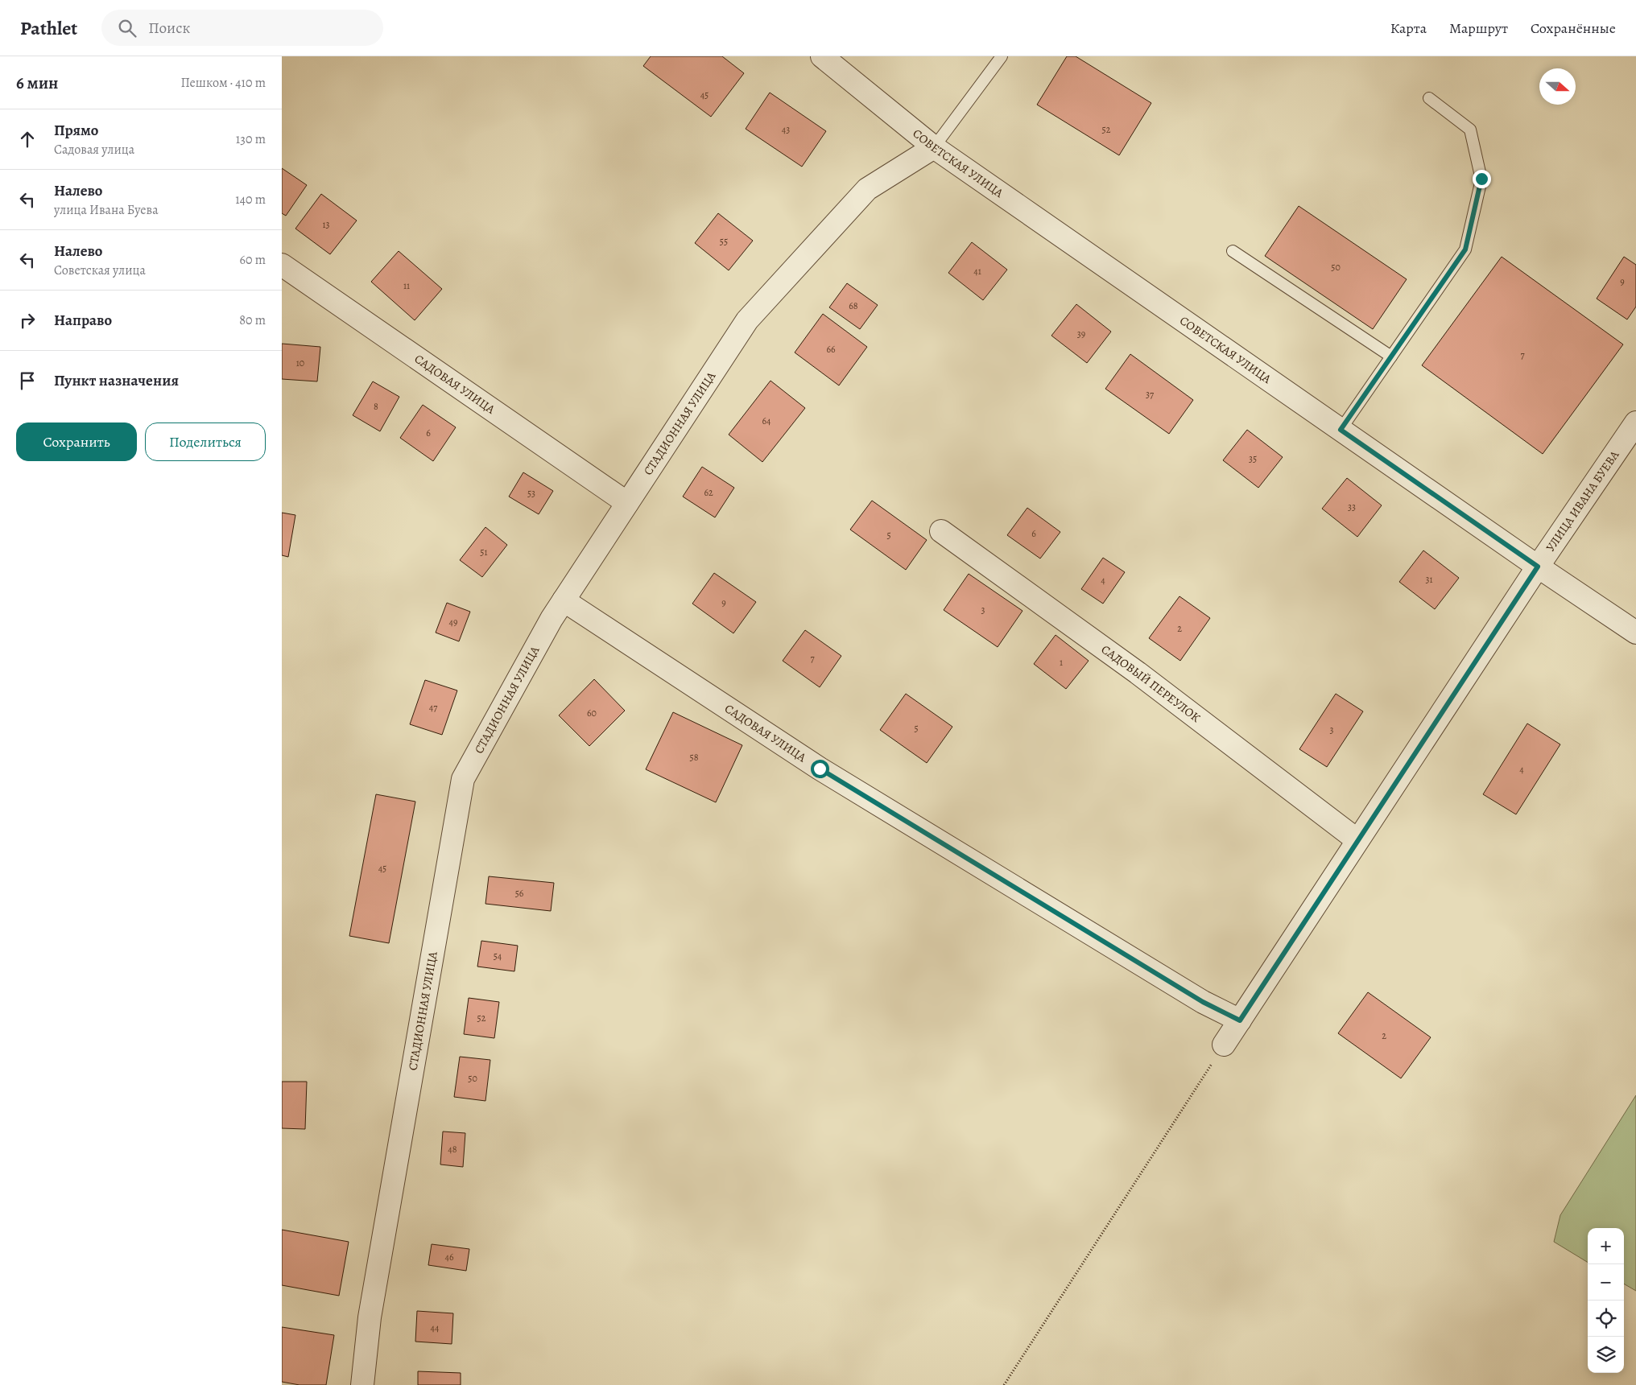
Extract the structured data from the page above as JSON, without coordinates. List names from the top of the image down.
{
  "streets": {
    "street": [
      "СОВЕТСКАЯ УЛИЦА",
      "САДОВАЯ УЛИЦА",
      "СТАДИОННАЯ УЛИЦА",
      "УЛИЦА ИВАНА БУЕВА",
      "САДОВЫЙ ПЕРЕУЛОК"
    ]
  },
  "crossings": [
    ["СОВЕТСКАЯ УЛИЦА", "СТАДИОННАЯ УЛИЦА"],
    ["СОВЕТСКАЯ УЛИЦА", "УЛИЦА ИВАНА БУЕВА"],
    ["САДОВАЯ УЛИЦА", "СТАДИОННАЯ УЛИЦА"],
    ["САДОВАЯ УЛИЦА", "УЛИЦА ИВАНА БУЕВА"],
    ["УЛИЦА ИВАНА БУЕВА", "САДОВЫЙ ПЕРЕУЛОК"]
  ],
  "house_numbers": [
    "45",
    "43",
    "52",
    "13",
    "55",
    "50",
    "41",
    "9",
    "11",
    "68",
    "39",
    "66",
    "7",
    "10",
    "37",
    "8",
    "64",
    "6",
    "35",
    "62",
    "53",
    "33",
    "6",
    "5",
    "51",
    "31",
    "4",
    "9",
    "3",
    "49",
    "2",
    "7",
    "1",
    "47",
    "60",
    "5",
    "3",
    "58",
    "4",
    "45",
    "56",
    "54",
    "52",
    "2",
    "50",
    "48",
    "46",
    "44"
  ],
  "north": "right",
  "page": {
    "header": "Pathlet",
    "search": "Поиск",
    "nav": ["Карта", "Маршрут", "Сохранённые"],
    "heading": ["6 мин", "Пешком · 410 m"],
    "list": [
      ["Прямо", "Садовая улица", "130 m"],
      ["Налево", "улица Ивана Буева", "140 m"],
      ["Налево", "Советская улица", "60 m"],
      ["Направо", "80 m"],
      "Пункт назначения"
    ],
    "buttons": ["Сохранить", "Поделиться"],
    "map_buttons": ["+", "−"]
  }
}
